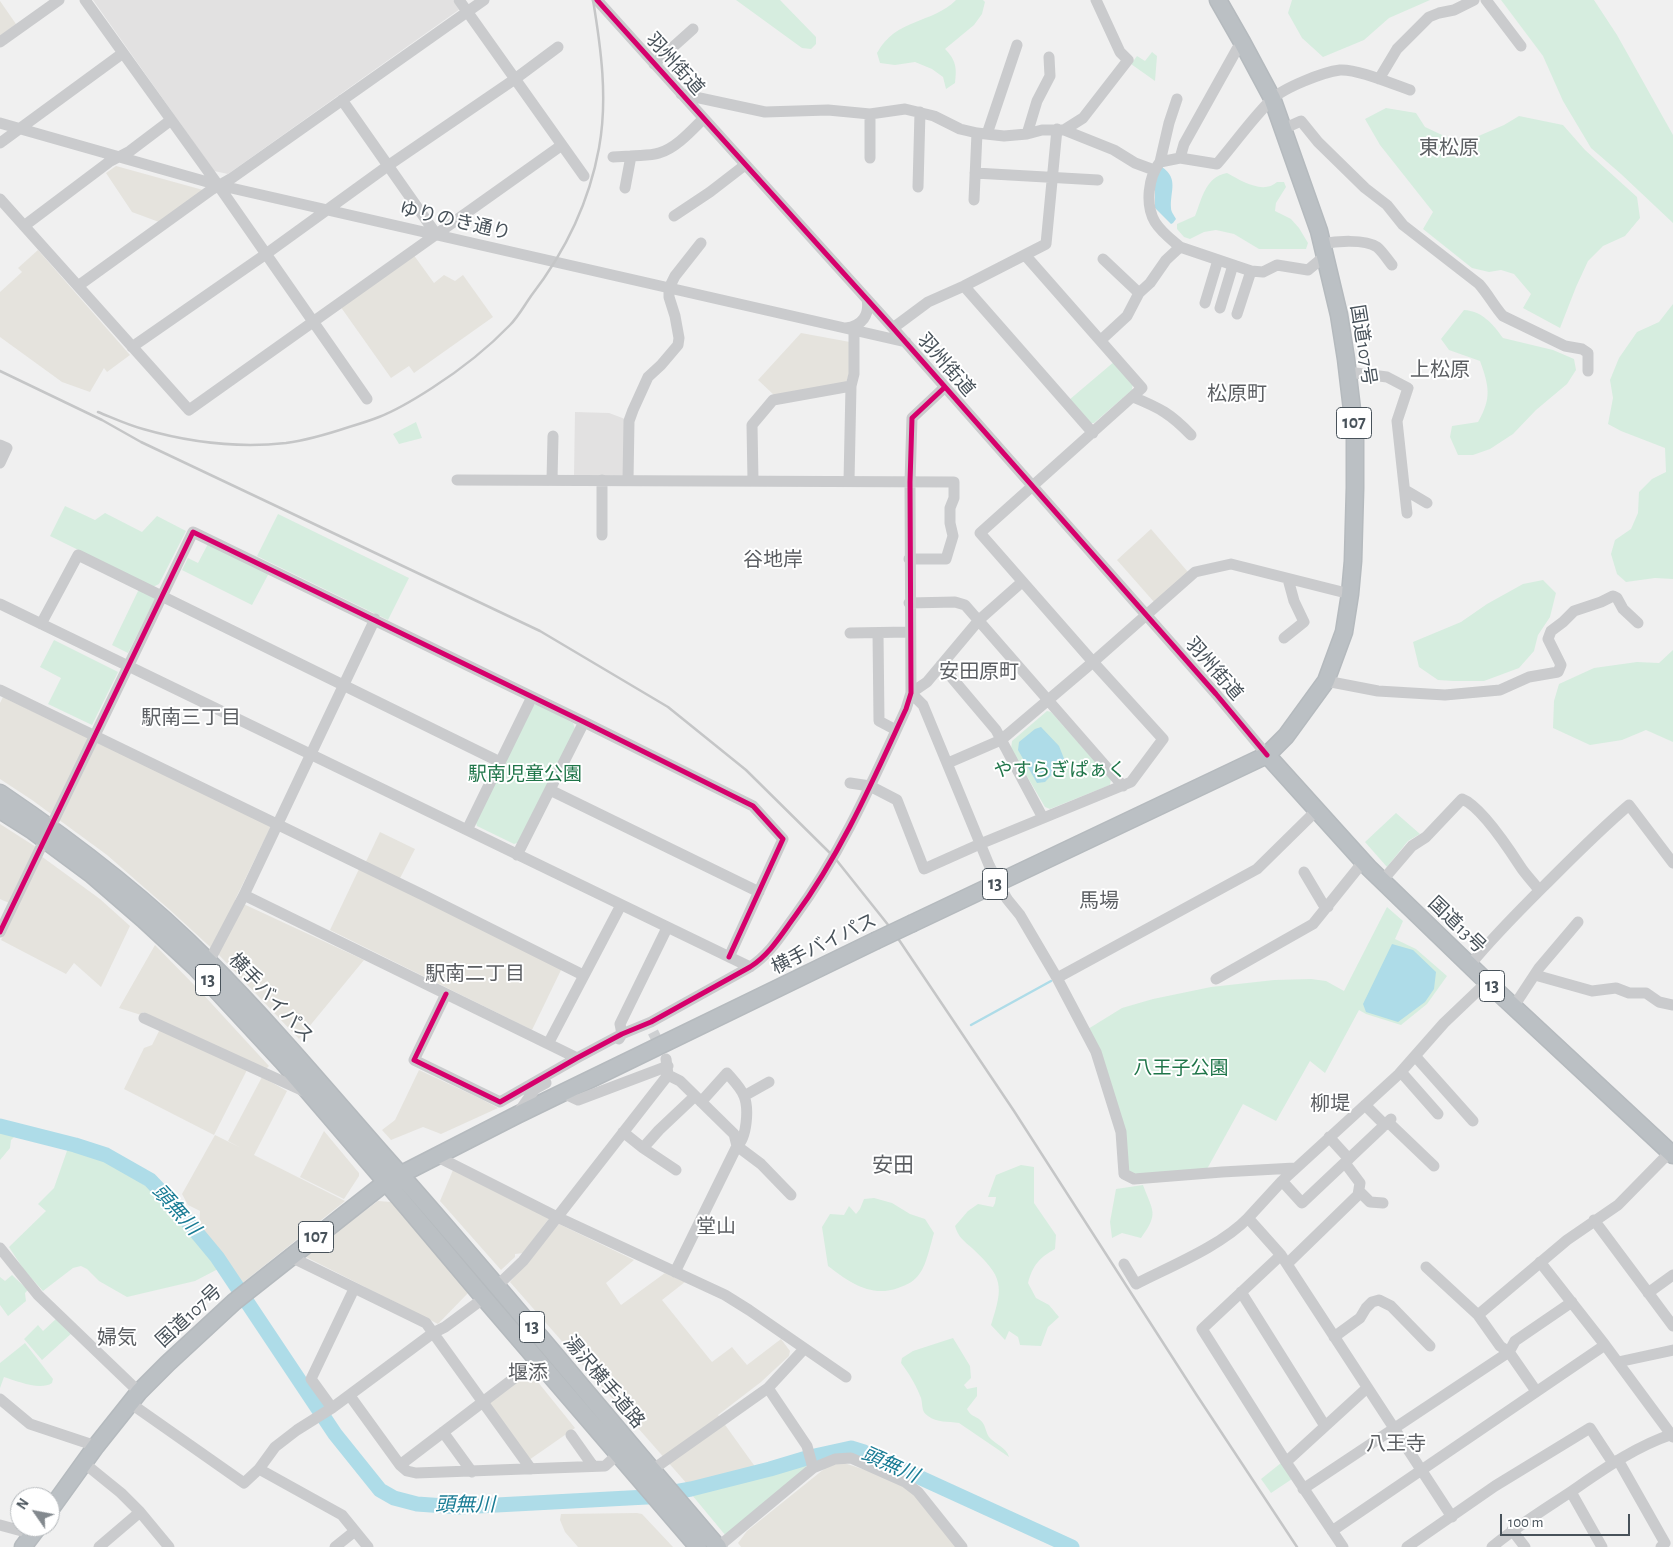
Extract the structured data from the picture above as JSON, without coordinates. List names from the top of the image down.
{
  "streets": {
    "highway": [
      "国道107号",
      "107",
      "13",
      "国道13号",
      "横手バイパス",
      "湯沢横手道路"
    ],
    "street": ["羽州街道", "ゆりのき通り"]
  },
  "crossings": [
    ["羽州街道", "ゆりのき通り"],
    ["羽州街道", "国道107号"],
    ["羽州街道", "国道13号"],
    ["羽州街道", "横手バイパス"],
    ["国道107号", "国道13号"],
    ["国道107号", "横手バイパス"],
    ["国道107号", "湯沢横手道路"],
    ["国道13号", "横手バイパス"],
    ["横手バイパス", "湯沢横手道路"]
  ],
  "districts": [
    "東松原",
    "上松原",
    "松原町",
    "谷地岸",
    "安田原町",
    "駅南三丁目",
    "馬場",
    "駅南二丁目",
    "柳堤",
    "安田",
    "堂山",
    "婦気",
    "堰添",
    "八王寺"
  ],
  "water": ["頭無川"],
  "parks": ["やすらぎぱぁく", "駅南児童公園", "八王子公園"],
  "scale_bar": "100 m",
  "north": "top left"
}
